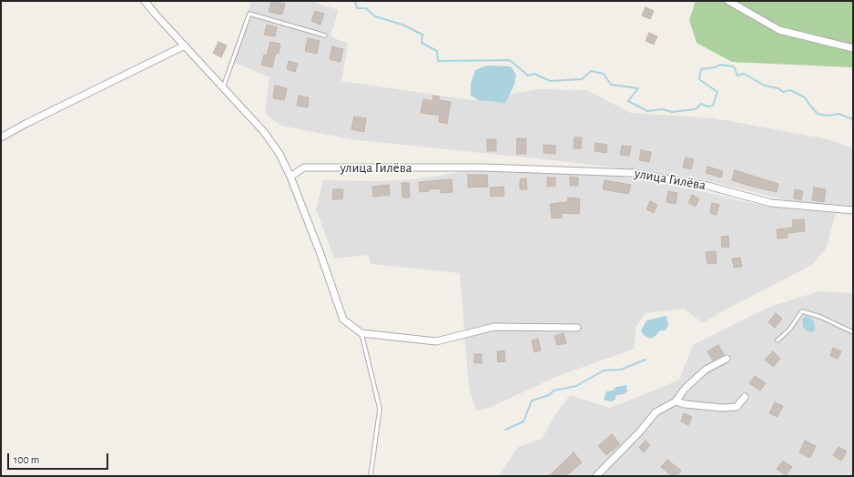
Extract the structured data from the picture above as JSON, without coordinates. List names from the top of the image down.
{
  "streets": {
    "street": ["улица Гилёва"]
  },
  "scale_bar": "100 m"
}
